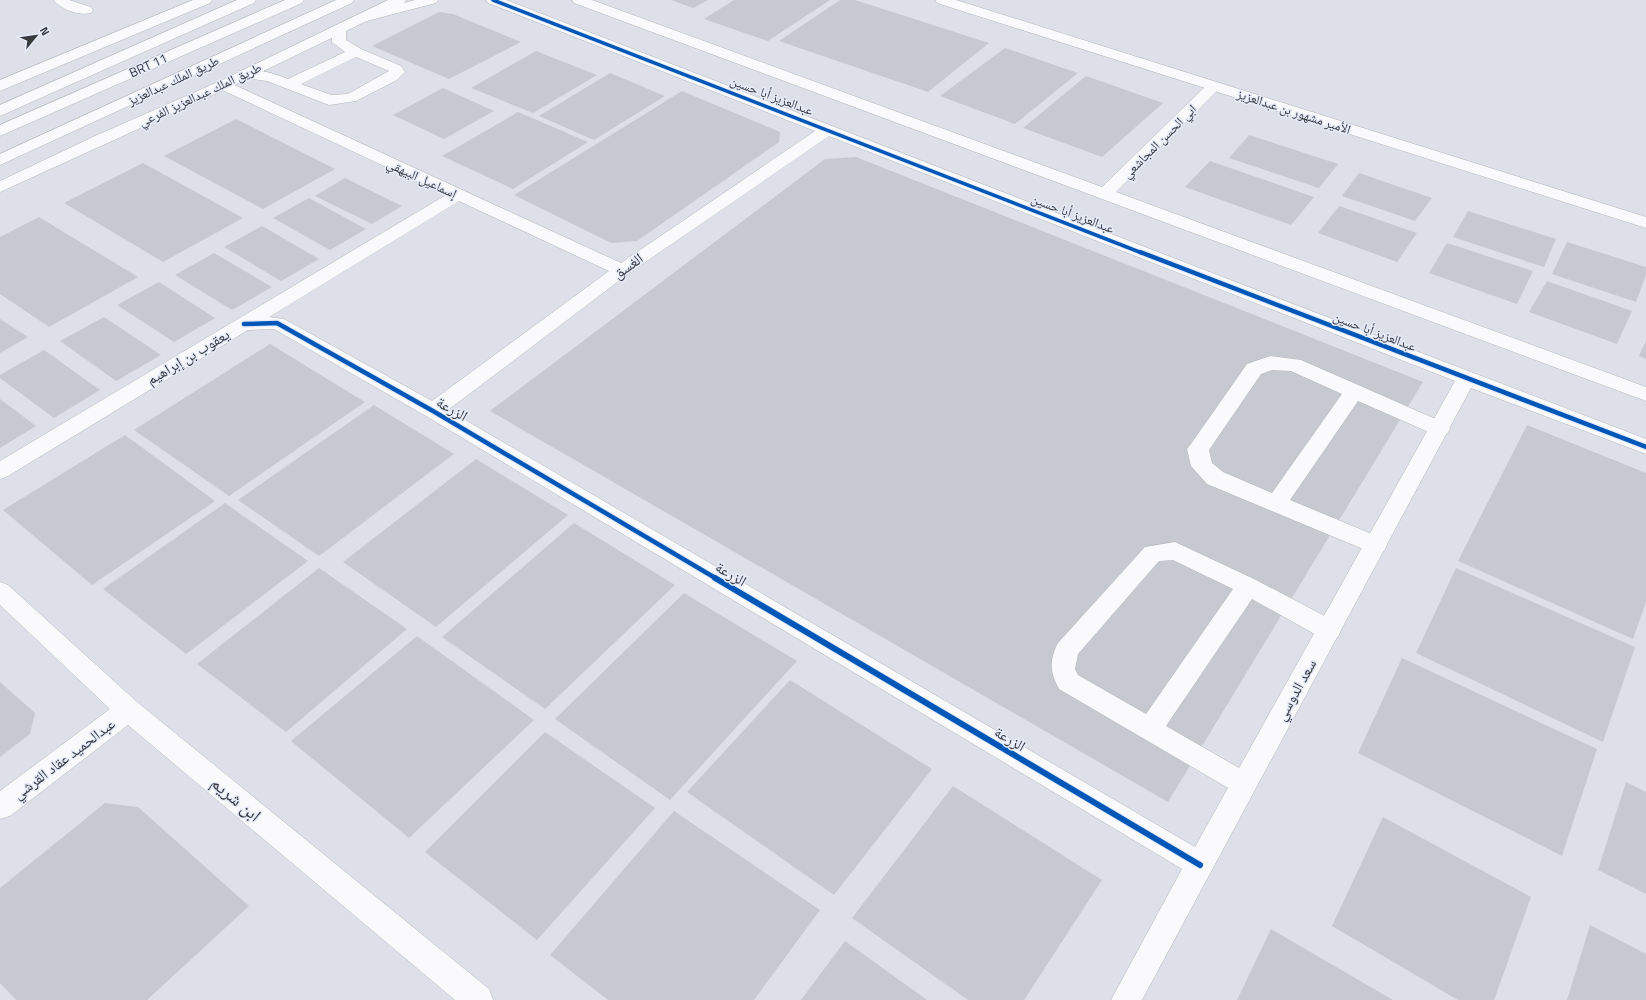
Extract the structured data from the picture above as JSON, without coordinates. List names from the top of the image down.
{
  "streets": {
    "street": [
      "BRT 11",
      "طريق الملك عبدالعزيز",
      "طريق الملك عبدالعزيز الفرعي",
      "عبدالعزيز أبا حسين",
      "الأمير مشهور بن عبدالعزيز",
      "ابي الحسن المجاشعي",
      "إسماعيل البيهقي",
      "الغسق",
      "يعقوب بن إبراهيم",
      "الزرعة",
      "سعد الدوسي",
      "عبدالحميد عقاد القرشي",
      "ابن شريم"
    ]
  },
  "crossings": [
    ["طريق الملك عبدالعزيز الفرعي", "إسماعيل البيهقي"],
    ["عبدالعزيز أبا حسين", "ابي الحسن المجاشعي"],
    ["عبدالعزيز أبا حسين", "الغسق"],
    ["عبدالعزيز أبا حسين", "سعد الدوسي"],
    ["الأمير مشهور بن عبدالعزيز", "ابي الحسن المجاشعي"],
    ["إسماعيل البيهقي", "الغسق"],
    ["إسماعيل البيهقي", "يعقوب بن إبراهيم"],
    ["الغسق", "الزرعة"],
    ["يعقوب بن إبراهيم", "الزرعة"],
    ["الزرعة", "سعد الدوسي"],
    ["عبدالحميد عقاد القرشي", "ابن شريم"]
  ],
  "north": "top right"
}
